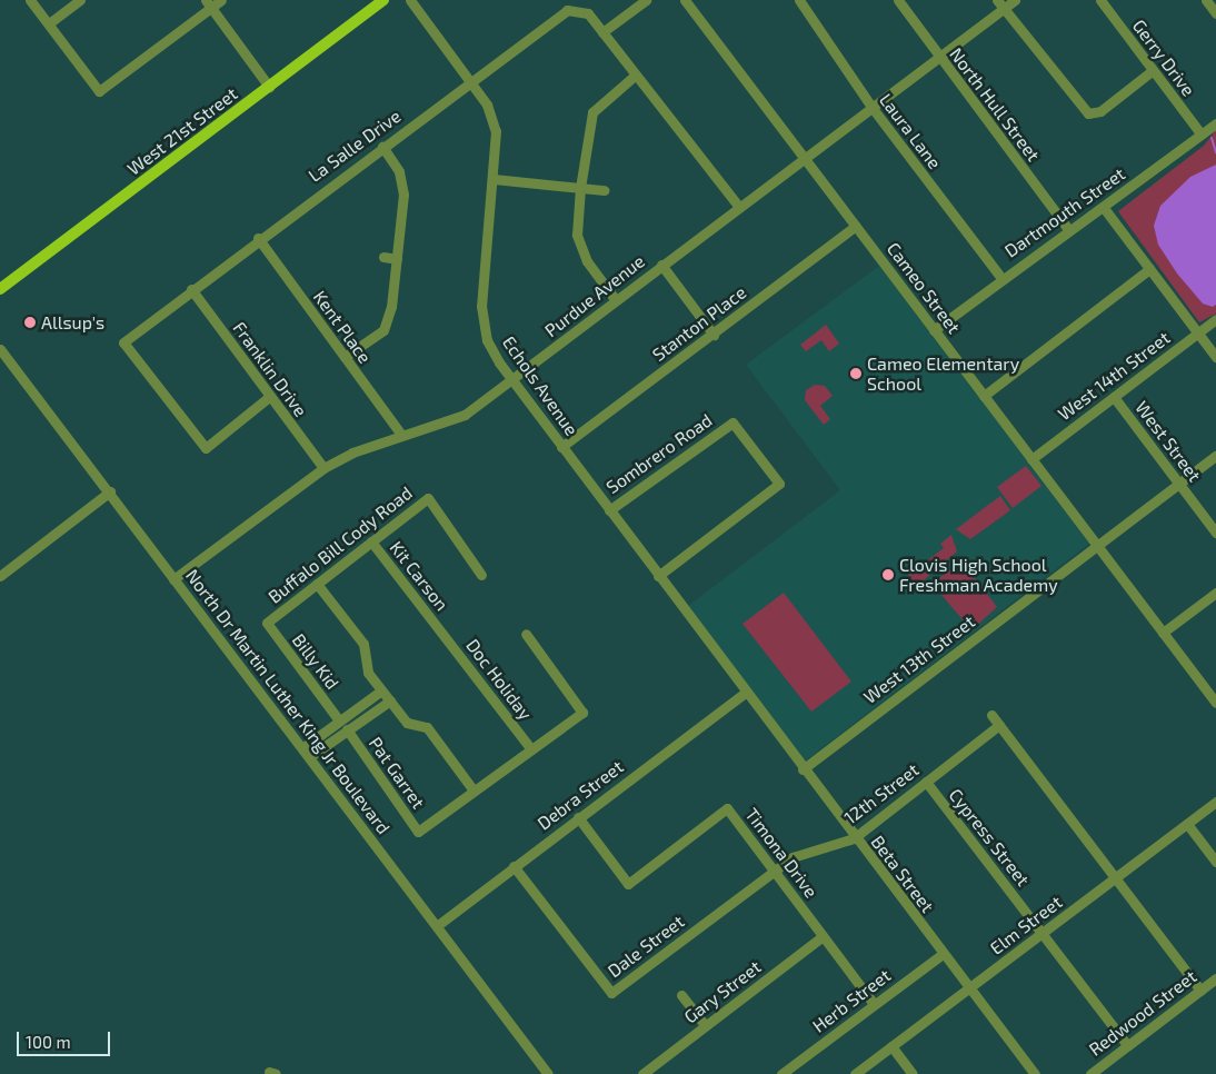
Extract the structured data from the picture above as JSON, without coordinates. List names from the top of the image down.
{
  "streets": {
    "main road": ["West 21st Street"],
    "street": [
      "Gerry Drive",
      "North Hull Street",
      "Laura Lane",
      "La Salle Drive",
      "Dartmouth Street",
      "Cameo Street",
      "Purdue Avenue",
      "Stanton Place",
      "Kent Place",
      "Franklin Drive",
      "West 14th Street",
      "Echols Avenue",
      "West Street",
      "Sombrero Road",
      "Buffalo Bill Cody Road",
      "Kit Carson",
      "West 13th Street",
      "Billy Kid",
      "Doc Holiday",
      "North Dr Martin Luther King Jr Boulevard",
      "Pat Garret",
      "12th Street",
      "Debra Street",
      "Cypress Street",
      "Timona Drive",
      "Beta Street",
      "Elm Street",
      "Dale Street",
      "Gary Street",
      "Herb Street",
      "Redwood Street"
    ]
  },
  "crossings": [
    ["Gerry Drive", "Dartmouth Street"],
    ["North Hull Street", "Dartmouth Street"],
    ["North Hull Street", "Purdue Avenue"],
    ["Laura Lane", "Dartmouth Street"],
    ["Laura Lane", "Purdue Avenue"],
    ["La Salle Drive", "Purdue Avenue"],
    ["La Salle Drive", "Kent Place"],
    ["La Salle Drive", "Franklin Drive"],
    ["La Salle Drive", "Echols Avenue"],
    ["Dartmouth Street", "Cameo Street"],
    ["Cameo Street", "Purdue Avenue"],
    ["Cameo Street", "Stanton Place"],
    ["Cameo Street", "West 14th Street"],
    ["Cameo Street", "West 13th Street"],
    ["Purdue Avenue", "Kent Place"],
    ["Purdue Avenue", "Franklin Drive"],
    ["Purdue Avenue", "Echols Avenue"],
    ["Purdue Avenue", "North Dr Martin Luther King Jr Boulevard"],
    ["Stanton Place", "Echols Avenue"],
    ["West 14th Street", "West Street"],
    ["Echols Avenue", "Sombrero Road"],
    ["Echols Avenue", "Debra Street"],
    ["Echols Avenue", "Beta Street"],
    ["West Street", "West 13th Street"],
    ["Buffalo Bill Cody Road", "Kit Carson"],
    ["Buffalo Bill Cody Road", "Billy Kid"],
    ["Kit Carson", "Doc Holiday"],
    ["West 13th Street", "Beta Street"],
    ["North Dr Martin Luther King Jr Boulevard", "Debra Street"],
    ["12th Street", "Cypress Street"],
    ["12th Street", "Timona Drive"],
    ["12th Street", "Beta Street"],
    ["12th Street", "Dale Street"],
    ["Debra Street", "Timona Drive"],
    ["Debra Street", "Beta Street"],
    ["Debra Street", "Dale Street"],
    ["Cypress Street", "Elm Street"],
    ["Cypress Street", "Redwood Street"],
    ["Timona Drive", "Dale Street"],
    ["Timona Drive", "Gary Street"],
    ["Timona Drive", "Herb Street"],
    ["Beta Street", "Elm Street"],
    ["Beta Street", "Herb Street"]
  ],
  "places": ["Allsup's", "Cameo Elementary School", "Clovis High School Freshman Academy"],
  "scale_bar": "100 m"
}
